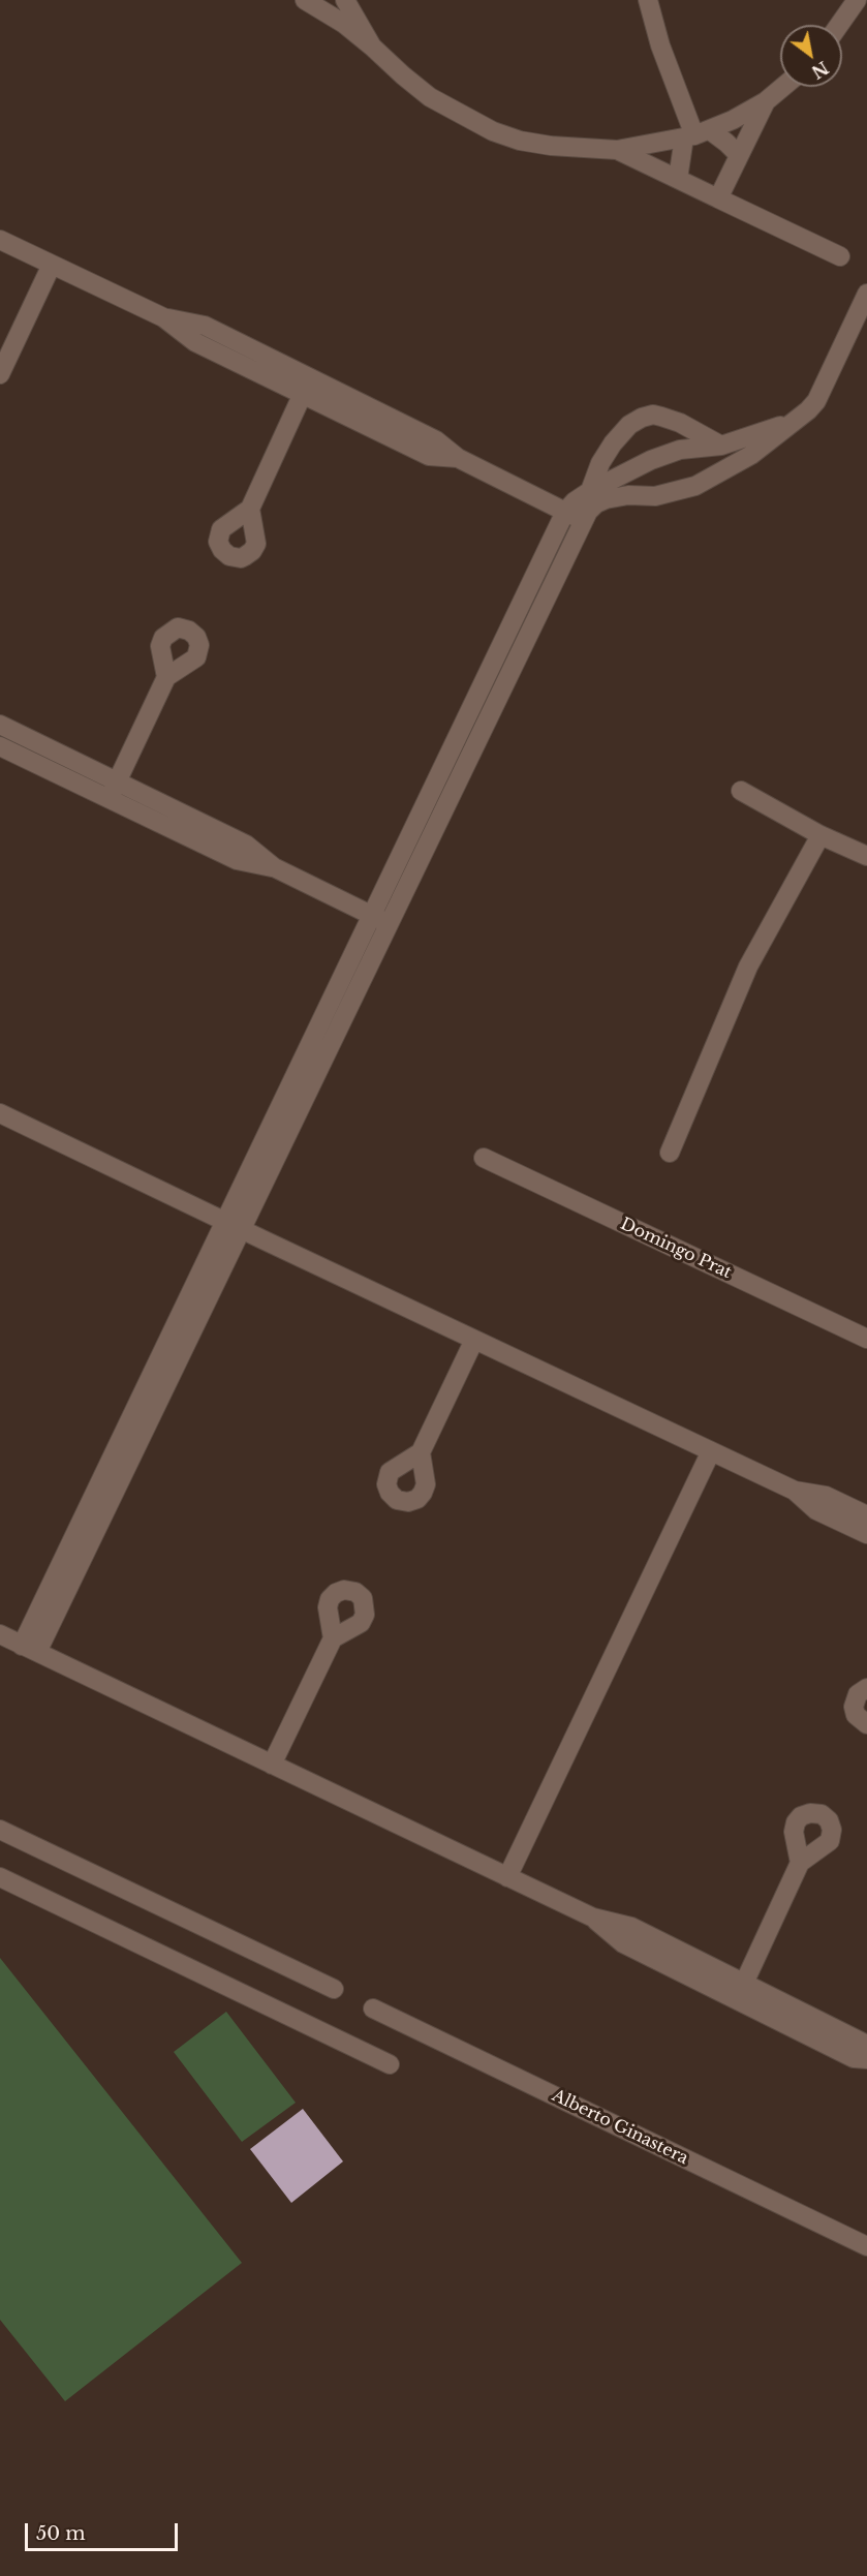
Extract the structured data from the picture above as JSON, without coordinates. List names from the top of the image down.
{
  "streets": {
    "street": ["Domingo Prat", "Alberto Ginastera"]
  },
  "scale_bar": "50 m",
  "north": "bottom right"
}
